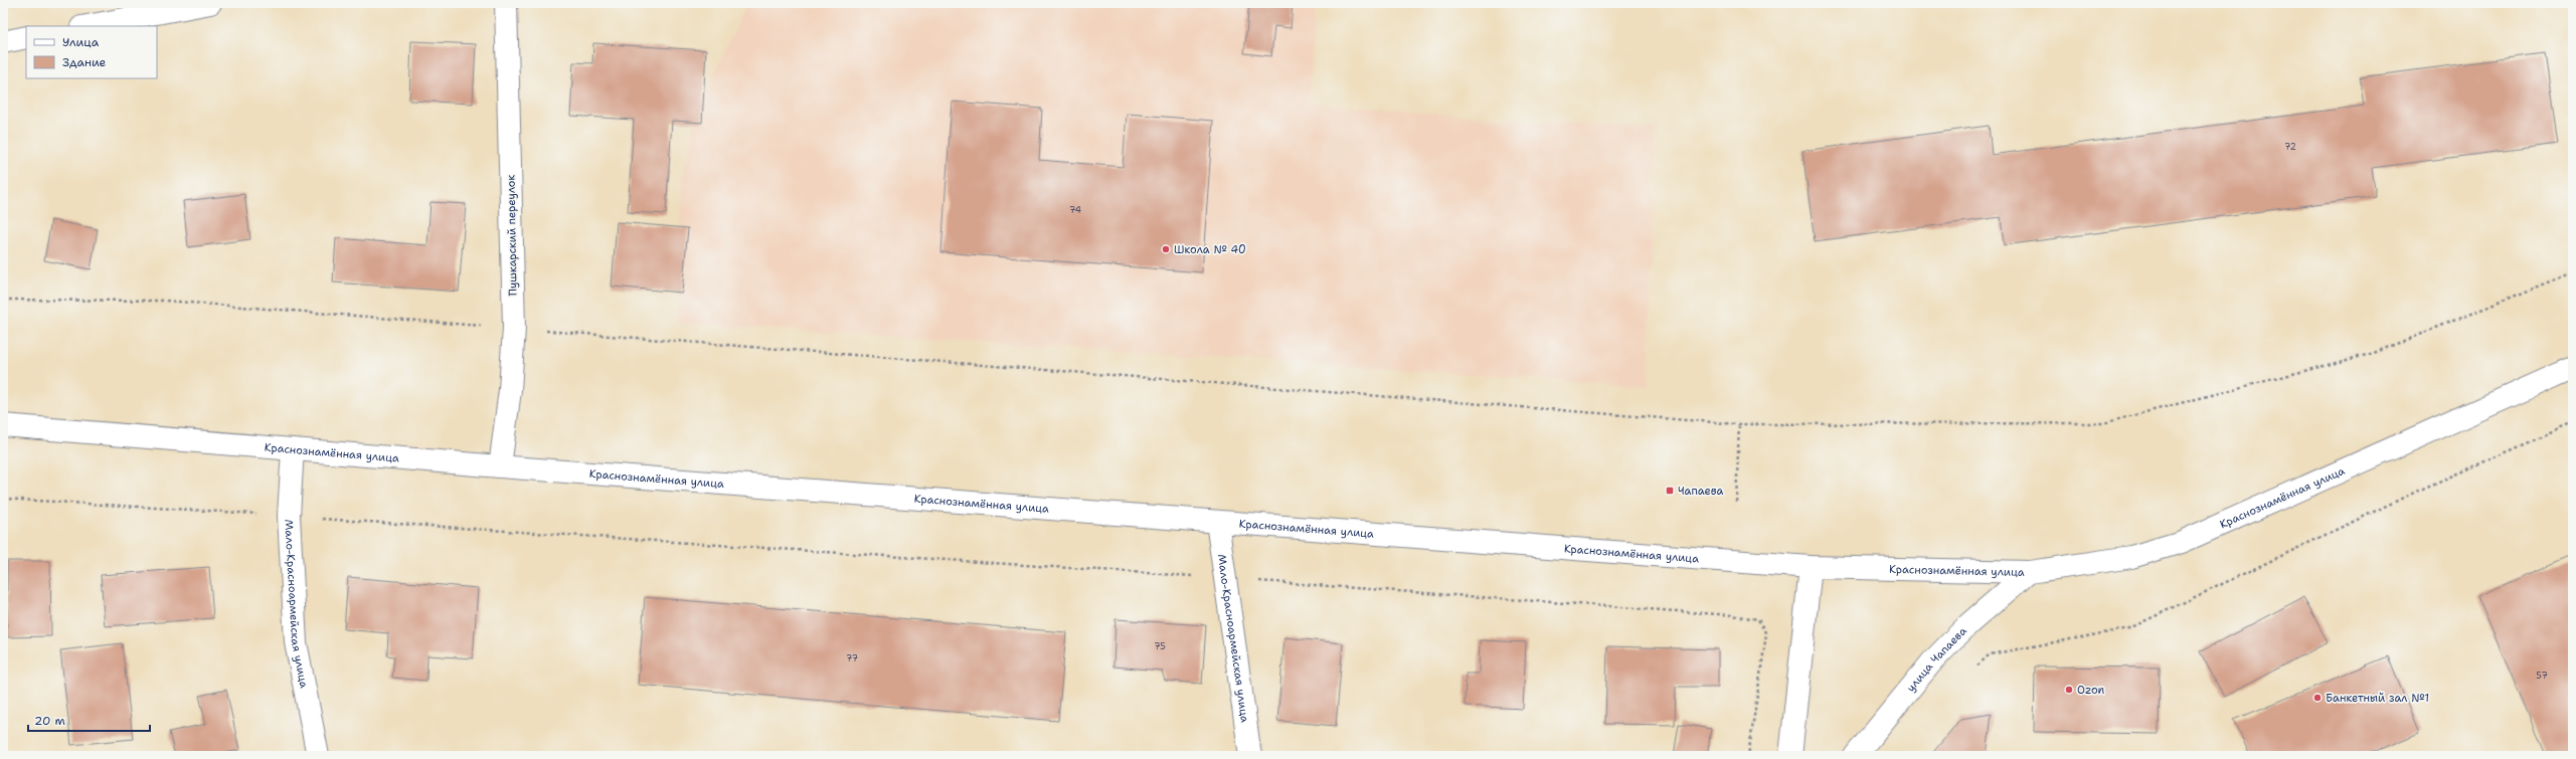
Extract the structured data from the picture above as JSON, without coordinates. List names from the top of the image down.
{
  "streets": {
    "street": [
      "Пушкарский переулок",
      "Краснознамённая улица",
      "Мало-Красноармейская улица",
      "улица Чапаева"
    ]
  },
  "crossings": [
    ["Пушкарский переулок", "Краснознамённая улица"],
    ["Краснознамённая улица", "Мало-Красноармейская улица"],
    ["Краснознамённая улица", "улица Чапаева"]
  ],
  "places": {
    "other": ["Школа № 40", "Ozon", "Банкетный зал №1"],
    "transit": ["Чапаева"]
  },
  "house_numbers": [
    "72",
    "74",
    "75",
    "77",
    "57"
  ],
  "legend": ["Улица", "Здание"],
  "scale_bar": "20 m"
}
